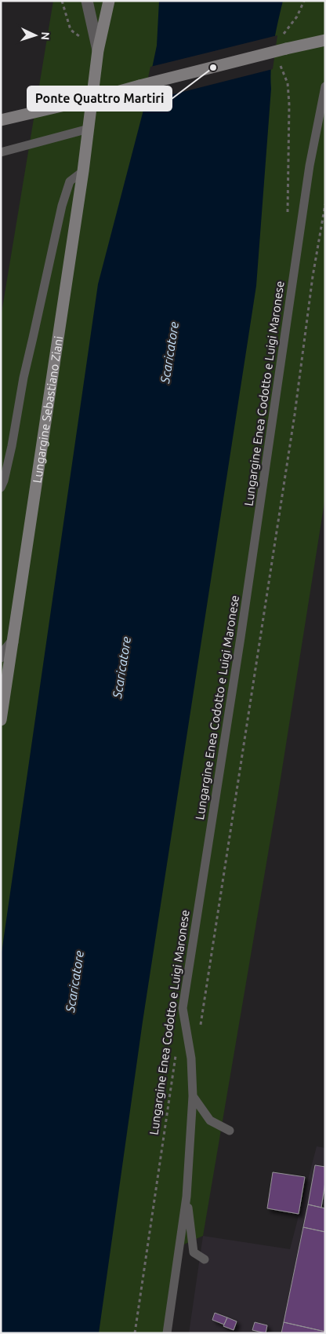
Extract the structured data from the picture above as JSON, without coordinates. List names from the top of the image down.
{
  "streets": {
    "street": ["Lungargine Sebastiano Ziani"],
    "lane": ["Lungargine Enea Codotto e Luigi Maronese"]
  },
  "water": ["Scaricatore"],
  "places": ["Ponte Quattro Martiri"],
  "north": "right"
}
